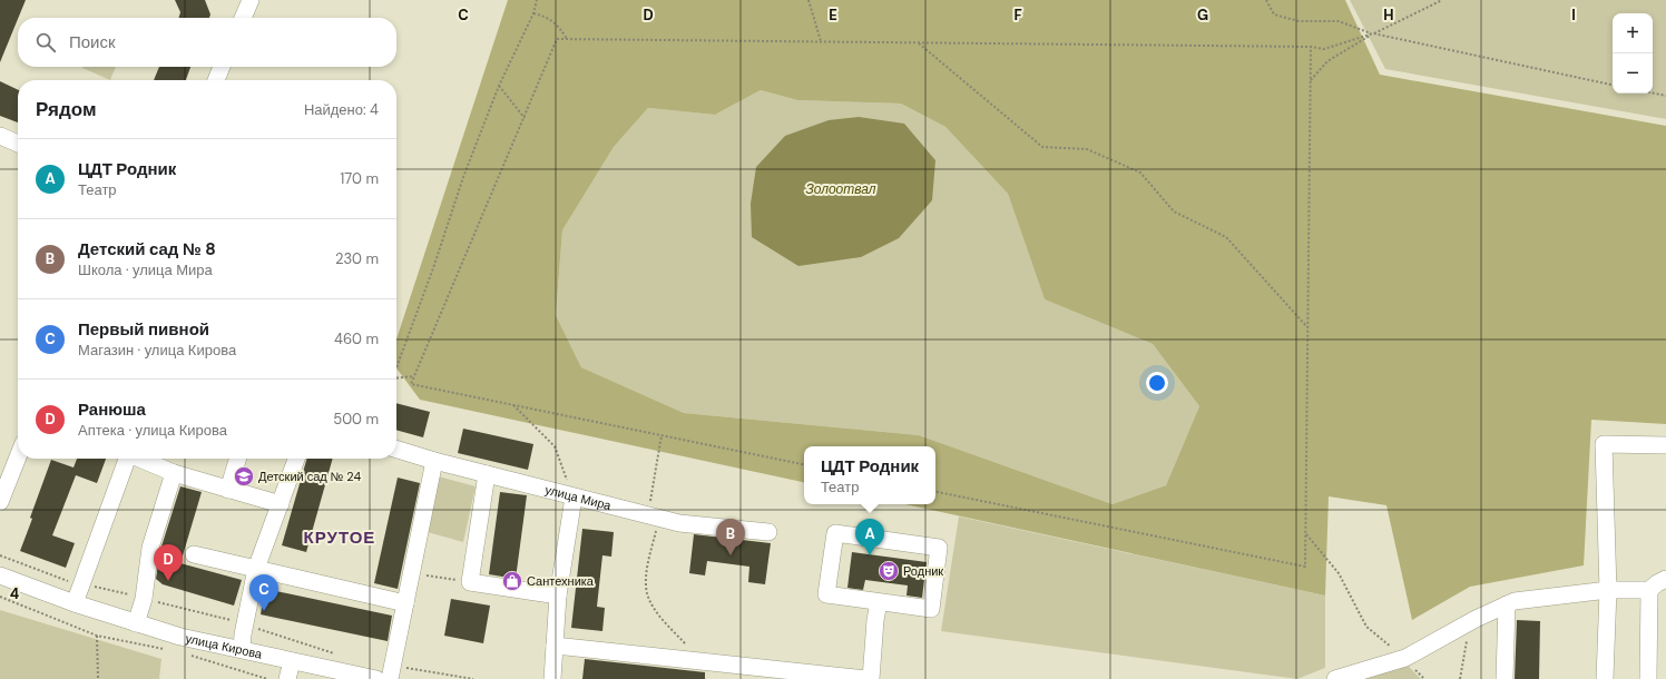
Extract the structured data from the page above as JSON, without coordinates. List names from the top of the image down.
{
  "streets": {
    "street": ["улица Мира", "улица Кирова"]
  },
  "districts": ["КРУТОЕ"],
  "water": ["Золоотвал"],
  "places": {
    "school or university": ["Детский сад № 24"],
    "theatre": ["Родник"],
    "shop": ["Сантехника"]
  },
  "page": {
    "map_buttons": ["+", "−"],
    "search": "Поиск",
    "heading": ["Рядом", "Найдено: 4"],
    "list": [
      {
        "mark": "A",
        "name": "ЦДТ Родник",
        "note": "Театр",
        "value": "170 m"
      },
      {
        "mark": "B",
        "name": "Детский сад № 8",
        "note": "Школа · улица Мира",
        "value": "230 m"
      },
      {
        "mark": "C",
        "name": "Первый пивной",
        "note": "Магазин · улица Кирова",
        "value": "460 m"
      },
      {
        "mark": "D",
        "name": "Ранюша",
        "note": "Аптека · улица Кирова",
        "value": "500 m"
      }
    ],
    "popup": ["ЦДТ Родник", "Театр"],
    "pins": [
      "A",
      "B",
      "D",
      "C"
    ]
  },
  "grid": {
    "columns": [
      "C",
      "D",
      "E",
      "F",
      "G",
      "H",
      "I"
    ],
    "rows": ["4"]
  }
}
